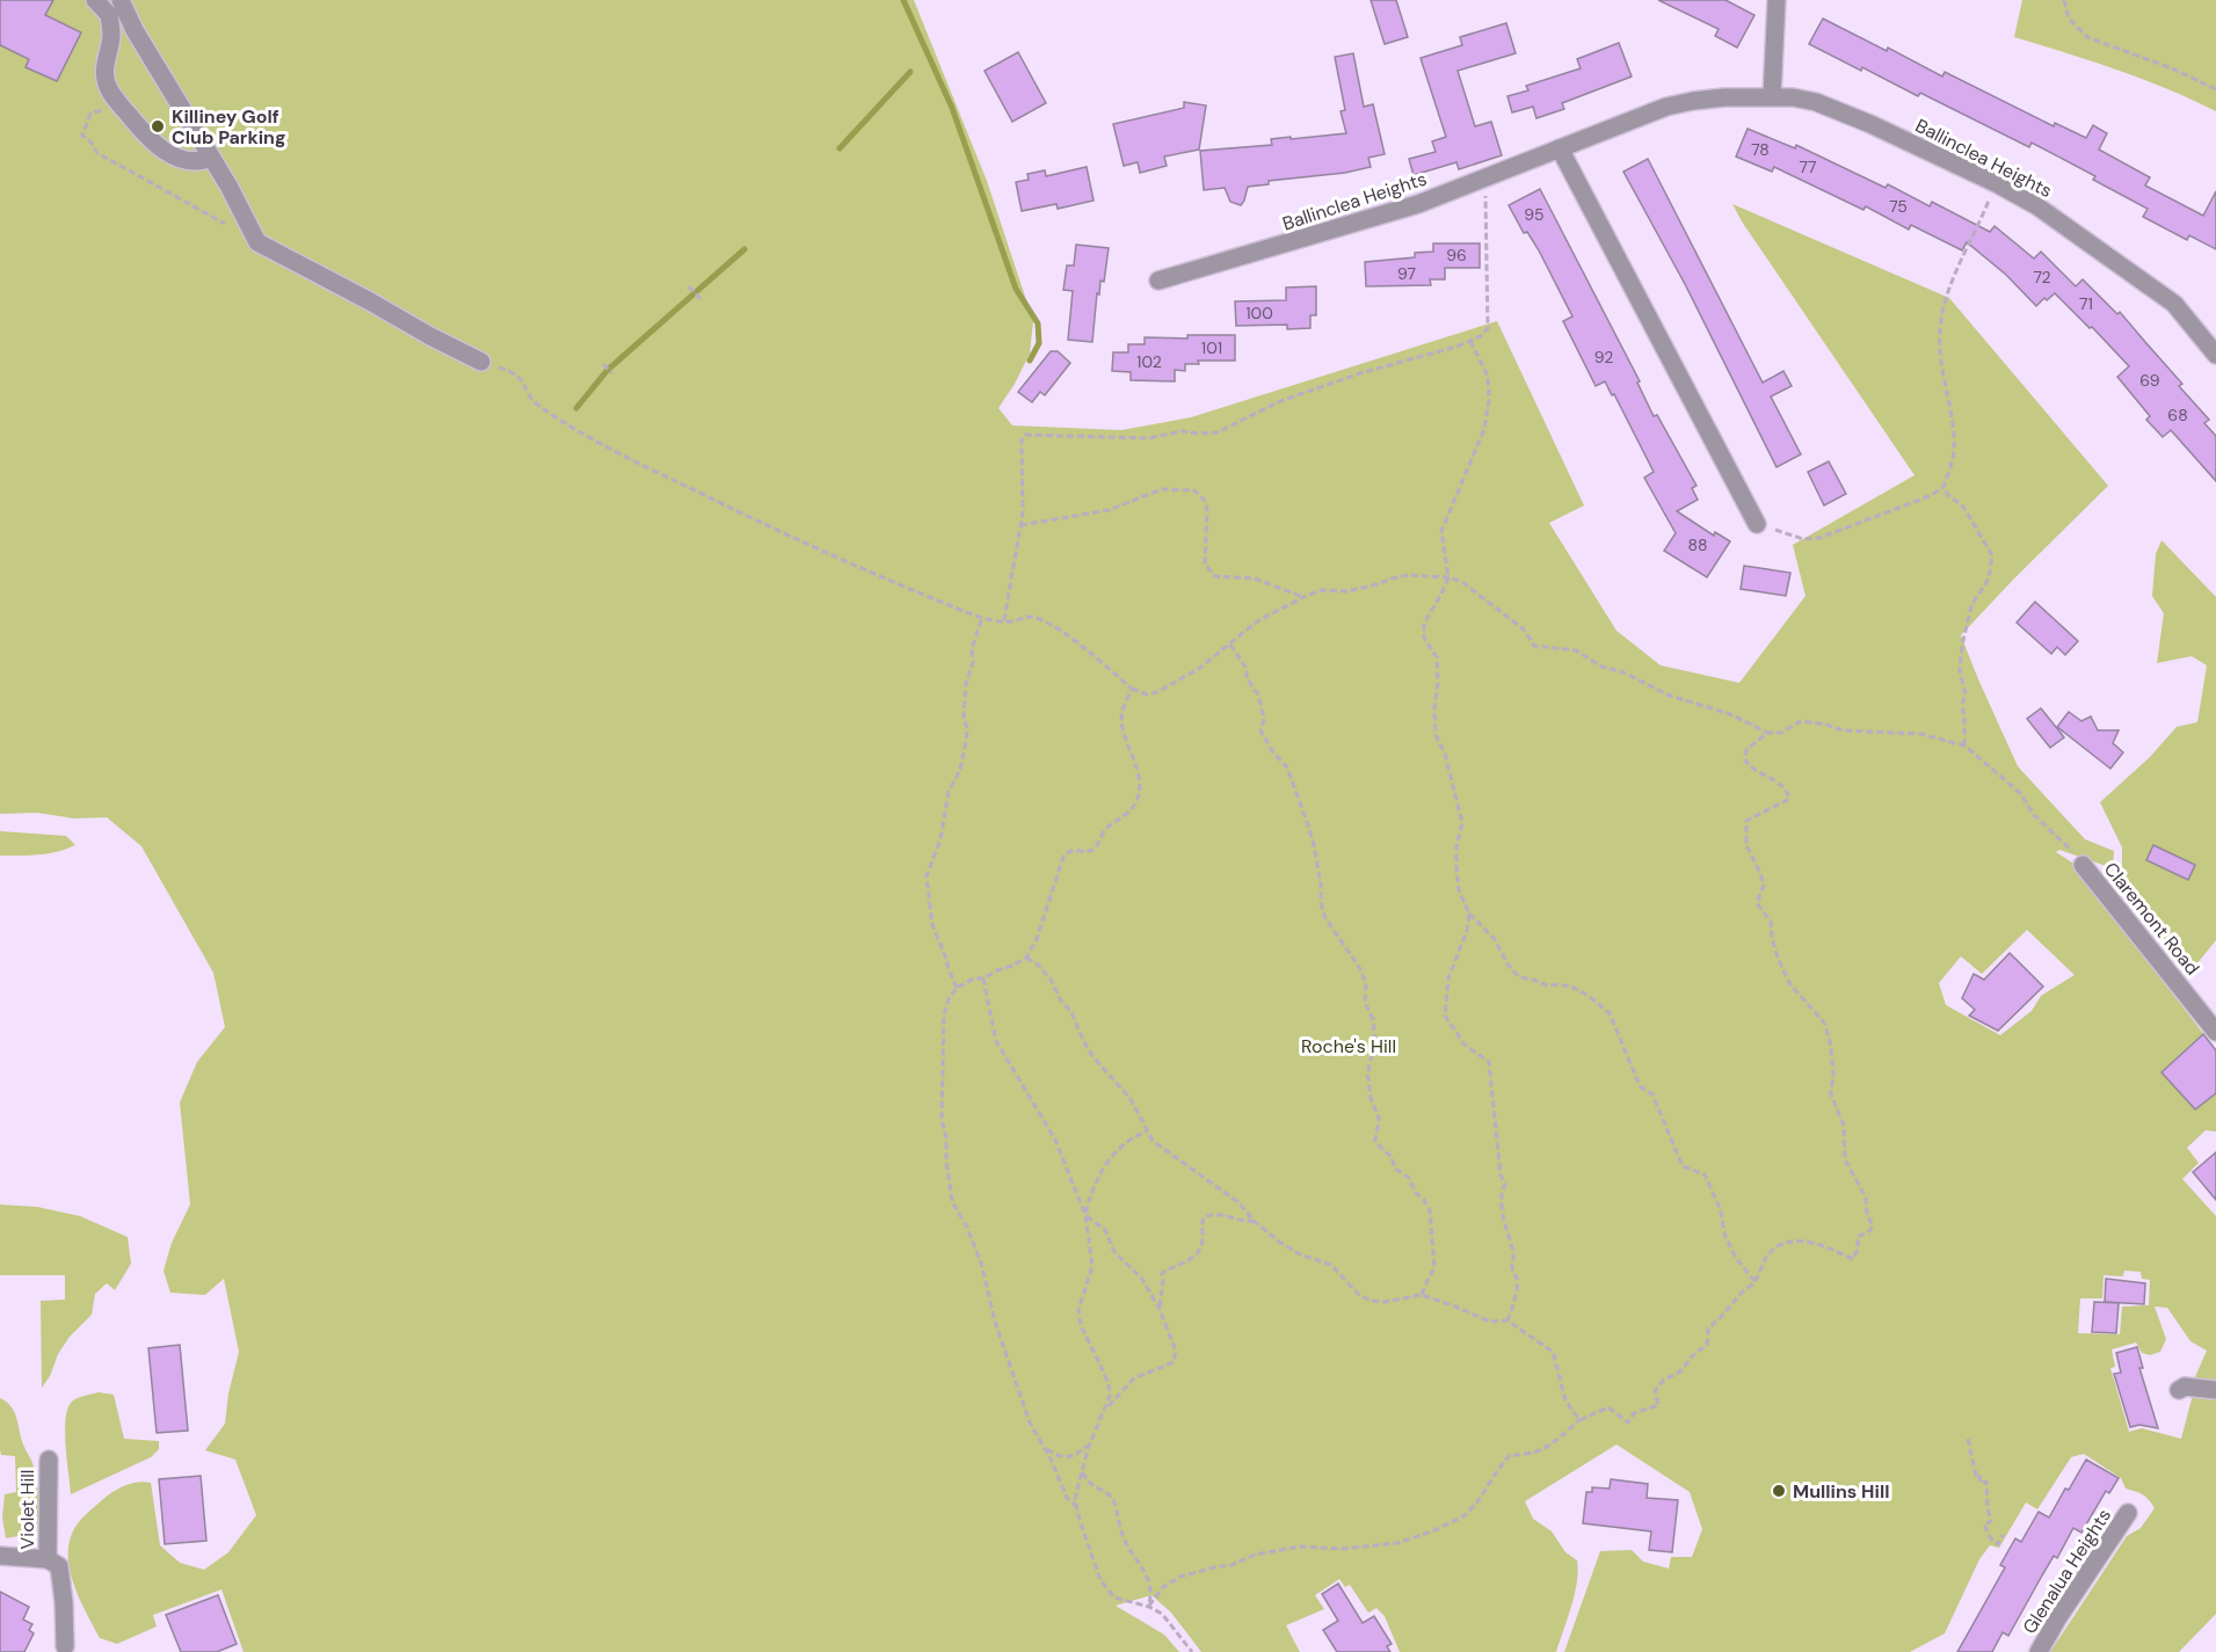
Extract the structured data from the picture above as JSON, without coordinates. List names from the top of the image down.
{
  "streets": {
    "street": [
      "Ballinclea Heights",
      "Claremont Road",
      "Violet Hill",
      "Glenalua Heights"
    ]
  },
  "parks": ["Roche's Hill"],
  "places": ["Killiney Golf Club Parking", "Mullins Hill"],
  "house_numbers": [
    "78",
    "77",
    "75",
    "95",
    "96",
    "97",
    "72",
    "71",
    "100",
    "101",
    "92",
    "102",
    "69",
    "68",
    "88"
  ]
}
